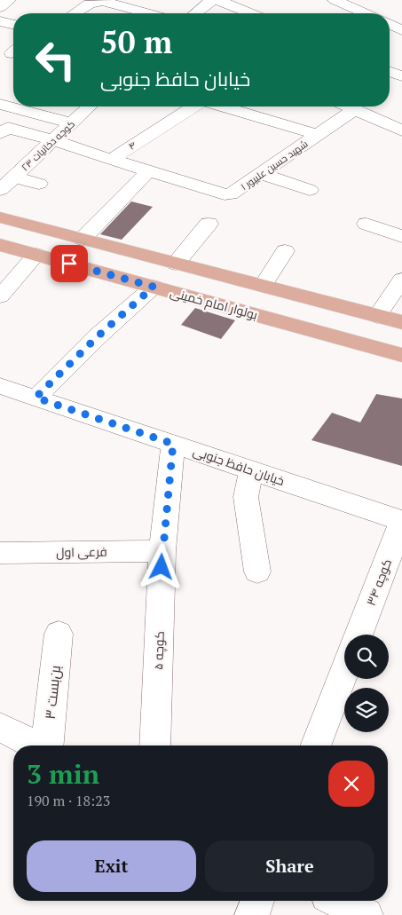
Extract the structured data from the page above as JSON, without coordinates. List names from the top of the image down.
{
  "streets": {
    "main road": ["بولوار امام خمینی"],
    "street": [
      "کوچه دخانیات ۲۳",
      "۴",
      "شهید حسین علیپور ۱",
      "خیابان حافظ جنوبی",
      "فرعی اول",
      "کوچه ۳۴",
      "کوچه ۵",
      "بن‌بست ۳"
    ]
  },
  "crossings": [
    ["۴", "شهید حسین علیپور ۱"],
    ["خیابان حافظ جنوبی", "کوچه ۳۴"],
    ["خیابان حافظ جنوبی", "کوچه ۵"],
    ["فرعی اول", "کوچه ۵"]
  ],
  "page": {
    "turn": ["50 m", "خیابان حافظ جنوبی"],
    "heading": ["3 min", "190 m · 18:23"],
    "buttons": ["Exit", "Share"]
  }
}
